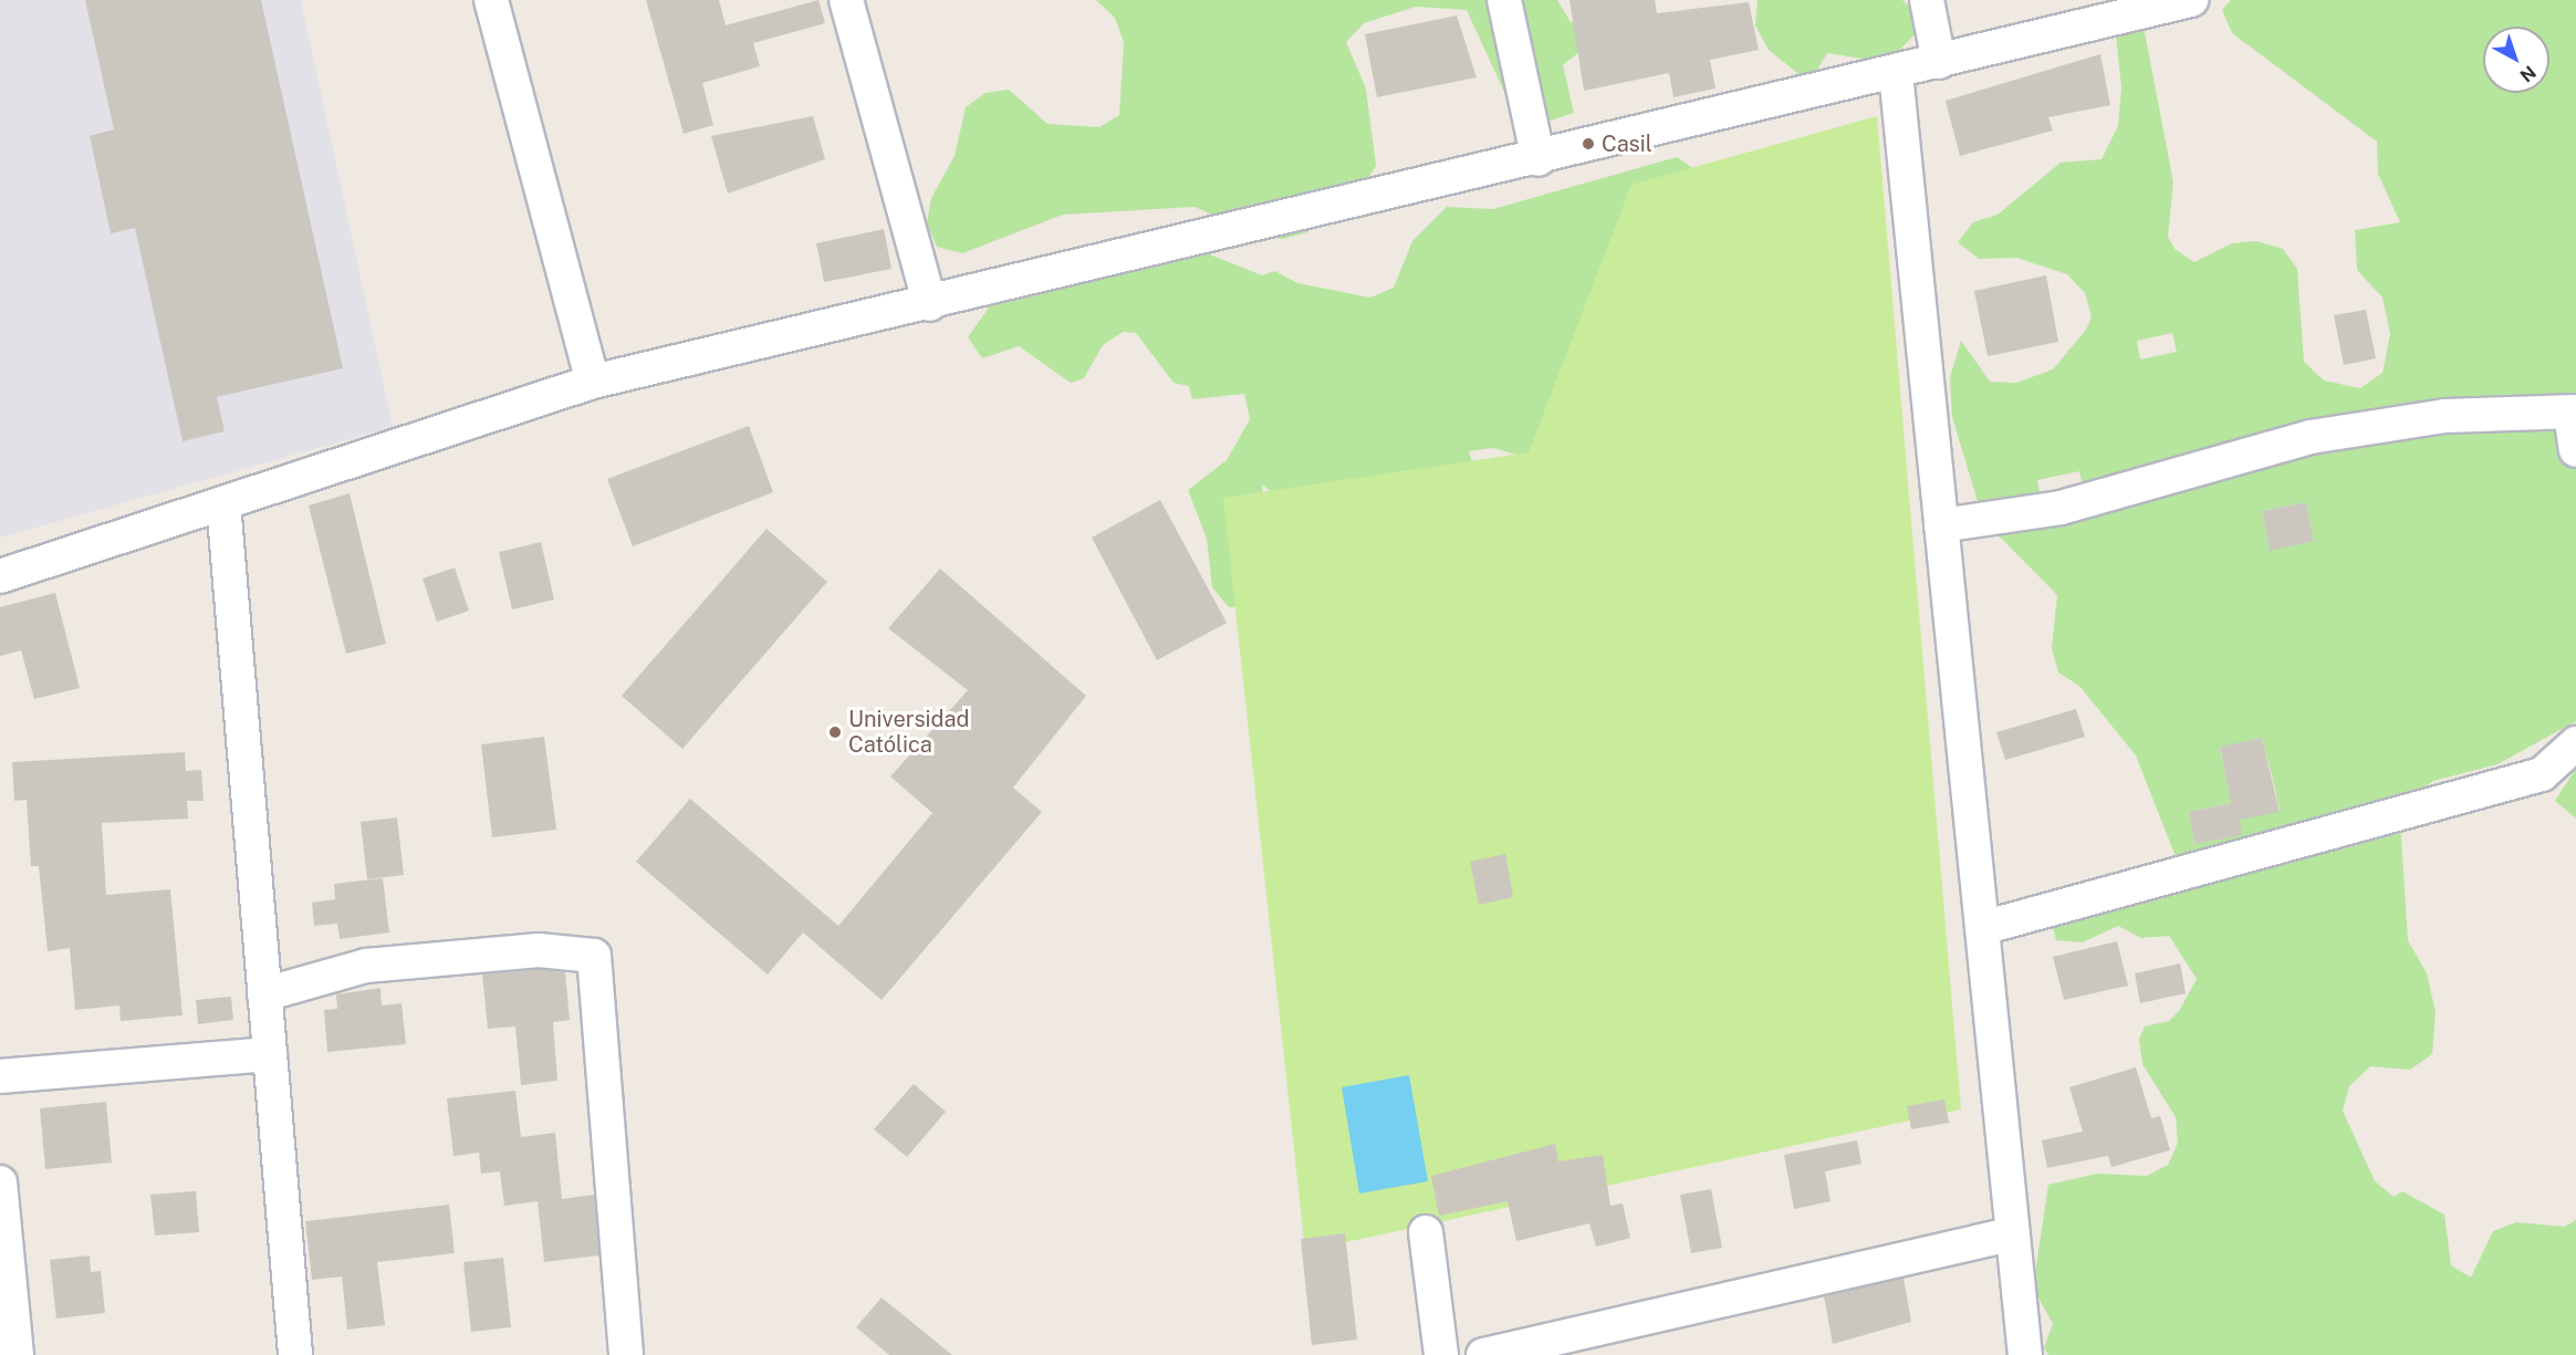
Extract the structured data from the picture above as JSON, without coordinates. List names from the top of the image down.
{
  "places": ["Casil", "Universidad Católica"],
  "north": "bottom right"
}
